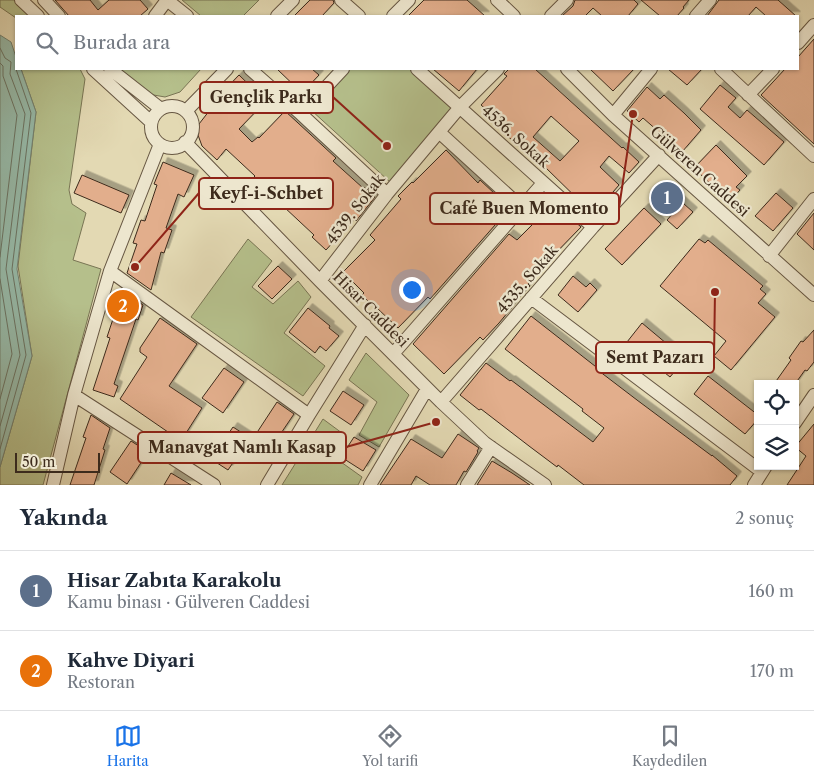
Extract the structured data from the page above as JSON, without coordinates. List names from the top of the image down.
{
  "streets": {
    "street": [
      "4536. Sokak",
      "Gülveren Caddesi",
      "4539. Sokak",
      "4535. Sokak",
      "Hisar Caddesi"
    ]
  },
  "crossings": [
    ["4536. Sokak", "4539. Sokak"],
    ["4536. Sokak", "4535. Sokak"],
    ["Gülveren Caddesi", "4535. Sokak"],
    ["4539. Sokak", "Hisar Caddesi"],
    ["4535. Sokak", "Hisar Caddesi"]
  ],
  "places": [
    "Café Buen Momento",
    "Gençlik Parkı",
    "Keyf-i-Schbet",
    "Semt Pazarı",
    "Manavgat Namlı Kasap"
  ],
  "scale_bar": "50 m",
  "page": {
    "search": "Burada ara",
    "pins": ["1", "2"],
    "scale": "50 m",
    "heading": ["Yakında", "2 sonuç"],
    "list": [
      {
        "mark": "1",
        "name": "Hisar Zabıta Karakolu",
        "note": "Kamu binası · Gülveren Caddesi",
        "value": "160 m"
      },
      {
        "mark": "2",
        "name": "Kahve Diyari",
        "note": "Restoran",
        "value": "170 m"
      }
    ],
    "nav": ["Harita", "Yol tarifi", "Kaydedilen"]
  }
}
